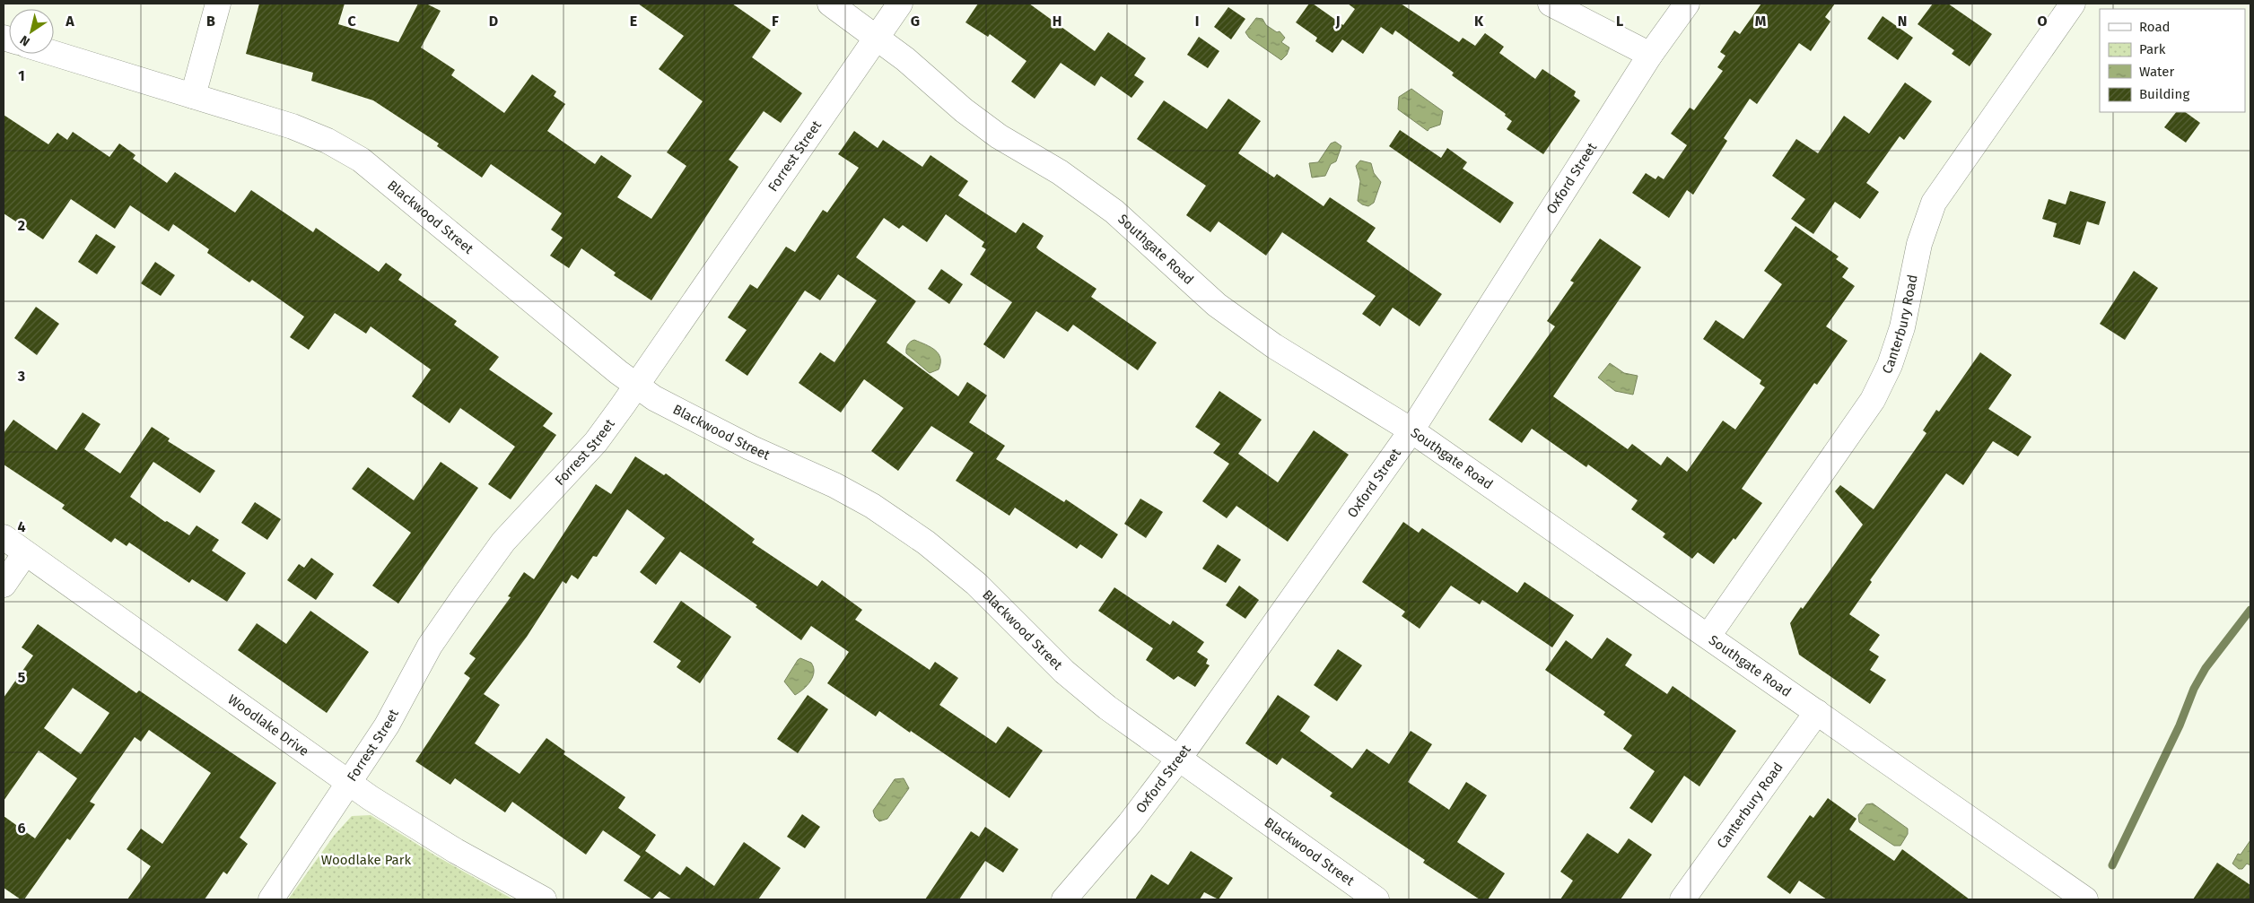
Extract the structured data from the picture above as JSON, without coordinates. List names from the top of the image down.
{
  "streets": {
    "street": [
      "Forrest Street",
      "Oxford Street",
      "Blackwood Street",
      "Southgate Road",
      "Canterbury Road",
      "Woodlake Drive"
    ]
  },
  "crossings": [
    ["Forrest Street", "Blackwood Street"],
    ["Forrest Street", "Southgate Road"],
    ["Forrest Street", "Woodlake Drive"],
    ["Oxford Street", "Blackwood Street"],
    ["Oxford Street", "Southgate Road"],
    ["Southgate Road", "Canterbury Road"]
  ],
  "parks": ["Woodlake Park"],
  "legend": [
    "Road",
    "Park",
    "Water",
    "Building"
  ],
  "north": "bottom left",
  "grid": {
    "columns": [
      "A",
      "B",
      "C",
      "D",
      "E",
      "F",
      "G",
      "H",
      "I",
      "J",
      "K",
      "L",
      "M",
      "N",
      "O"
    ],
    "rows": [
      "1",
      "2",
      "3",
      "4",
      "5",
      "6"
    ]
  }
}
